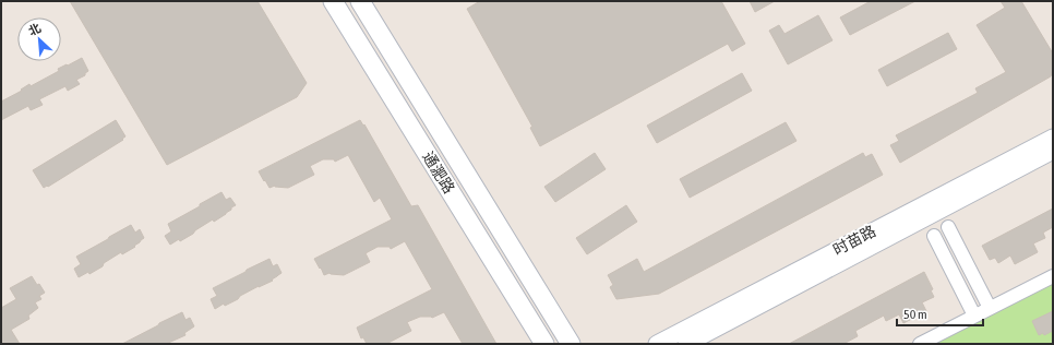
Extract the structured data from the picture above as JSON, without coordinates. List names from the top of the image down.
{
  "streets": {
    "main road": ["通淝路"],
    "street": ["时苗路"]
  },
  "scale_bar": "50 m",
  "north": "top left"
}
